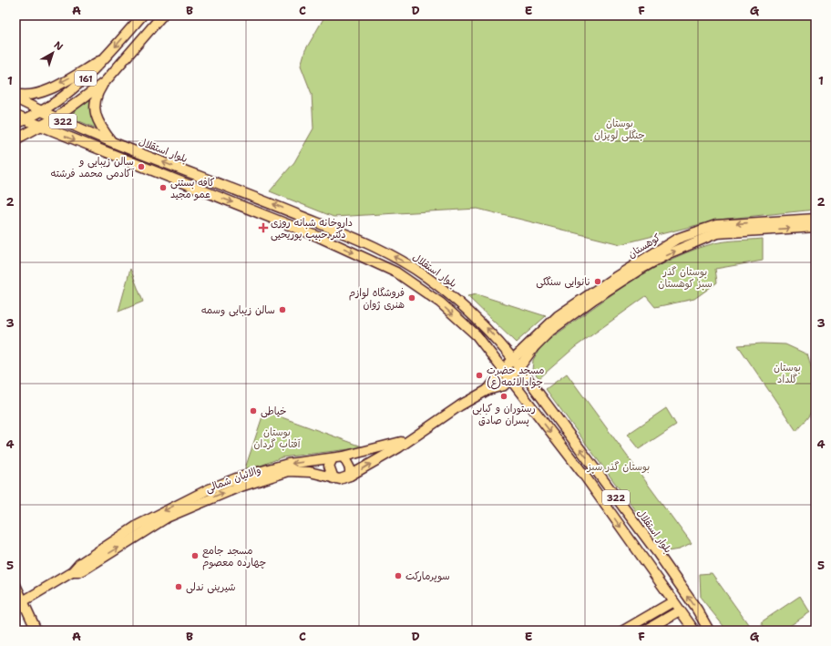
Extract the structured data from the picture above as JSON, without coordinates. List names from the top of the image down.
{
  "streets": {
    "main road": [
      "161",
      "322",
      "بلوار استقلال",
      "کوهستان",
      "والائیان شمالی"
    ]
  },
  "crossings": [
    ["161", "322"],
    ["161", "بلوار استقلال"],
    ["322", "کوهستان"],
    ["322", "والائیان شمالی"],
    ["بلوار استقلال", "کوهستان"],
    ["کوهستان", "والائیان شمالی"]
  ],
  "parks": [
    "بوستان جنگلی لویزان",
    "بوستان گذر سبز کوهستان",
    "بوستان گلداد",
    "بوستان آفتاب گردان",
    "بوستان گذر سبز"
  ],
  "places": {
    "other": [
      "سالن زیبایی و آکادمی محمد فرشته",
      "کافه بستنی عمو مجید",
      "نانوایی سنگکی",
      "فروشگاه لوازم هنری ژوان",
      "سالن زیبایی وسمه",
      "مسجد حضرت جوادالائمه(ع)",
      "رستوران و کبابی پسران صادق",
      "خیاطی",
      "مسجد جامع چهارده معصوم",
      "سوپرمارکت",
      "شیرینی ندلی"
    ],
    "health": ["داروخانه شبانه روزی دکتر حبیب پوریحیی"]
  },
  "north": "top right",
  "grid": {
    "columns": [
      "A",
      "B",
      "C",
      "D",
      "E",
      "F",
      "G"
    ],
    "rows": [
      "1",
      "2",
      "3",
      "4",
      "5"
    ]
  }
}
